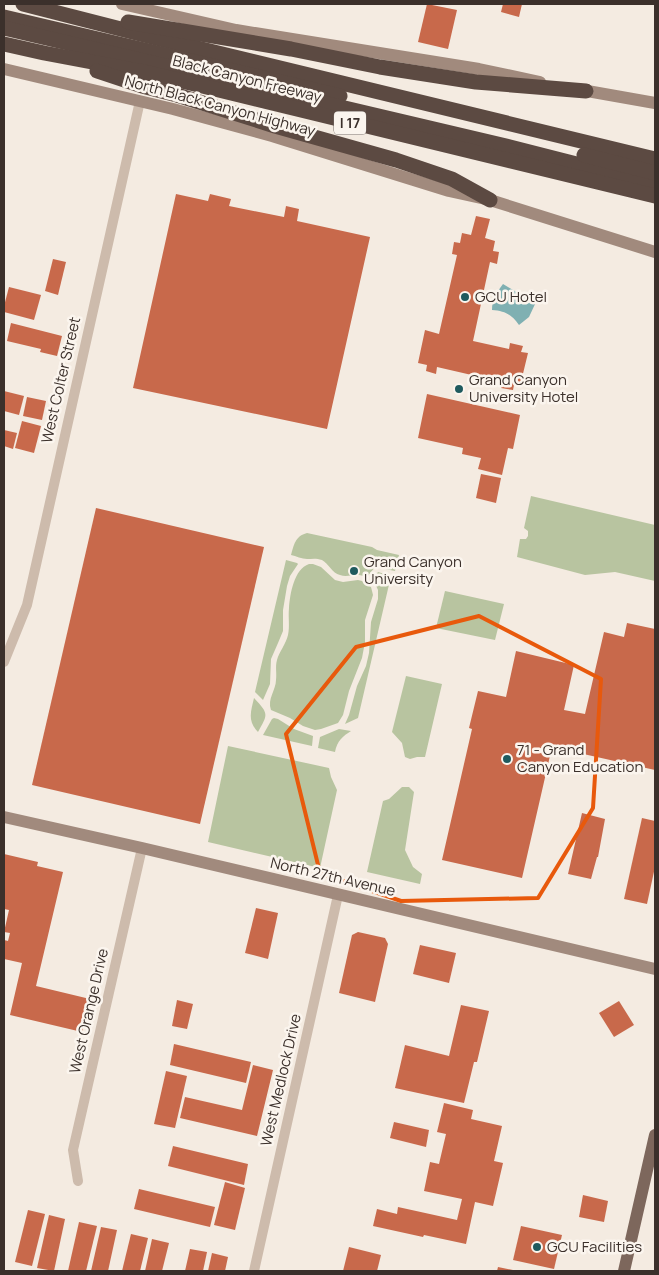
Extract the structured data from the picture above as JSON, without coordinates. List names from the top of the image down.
{
  "streets": {
    "highway": ["Black Canyon Freeway", "I 17"],
    "main road": ["North Black Canyon Highway", "North 27th Avenue"],
    "street": ["West Colter Street", "West Orange Drive", "West Medlock Drive"]
  },
  "crossings": [
    ["North Black Canyon Highway", "West Colter Street"],
    ["North 27th Avenue", "West Orange Drive"],
    ["North 27th Avenue", "West Medlock Drive"]
  ],
  "places": [
    "GCU Hotel",
    "Grand Canyon University Hotel",
    "Grand Canyon University",
    "71 - Grand Canyon Education",
    "GCU Facilities"
  ]
}
